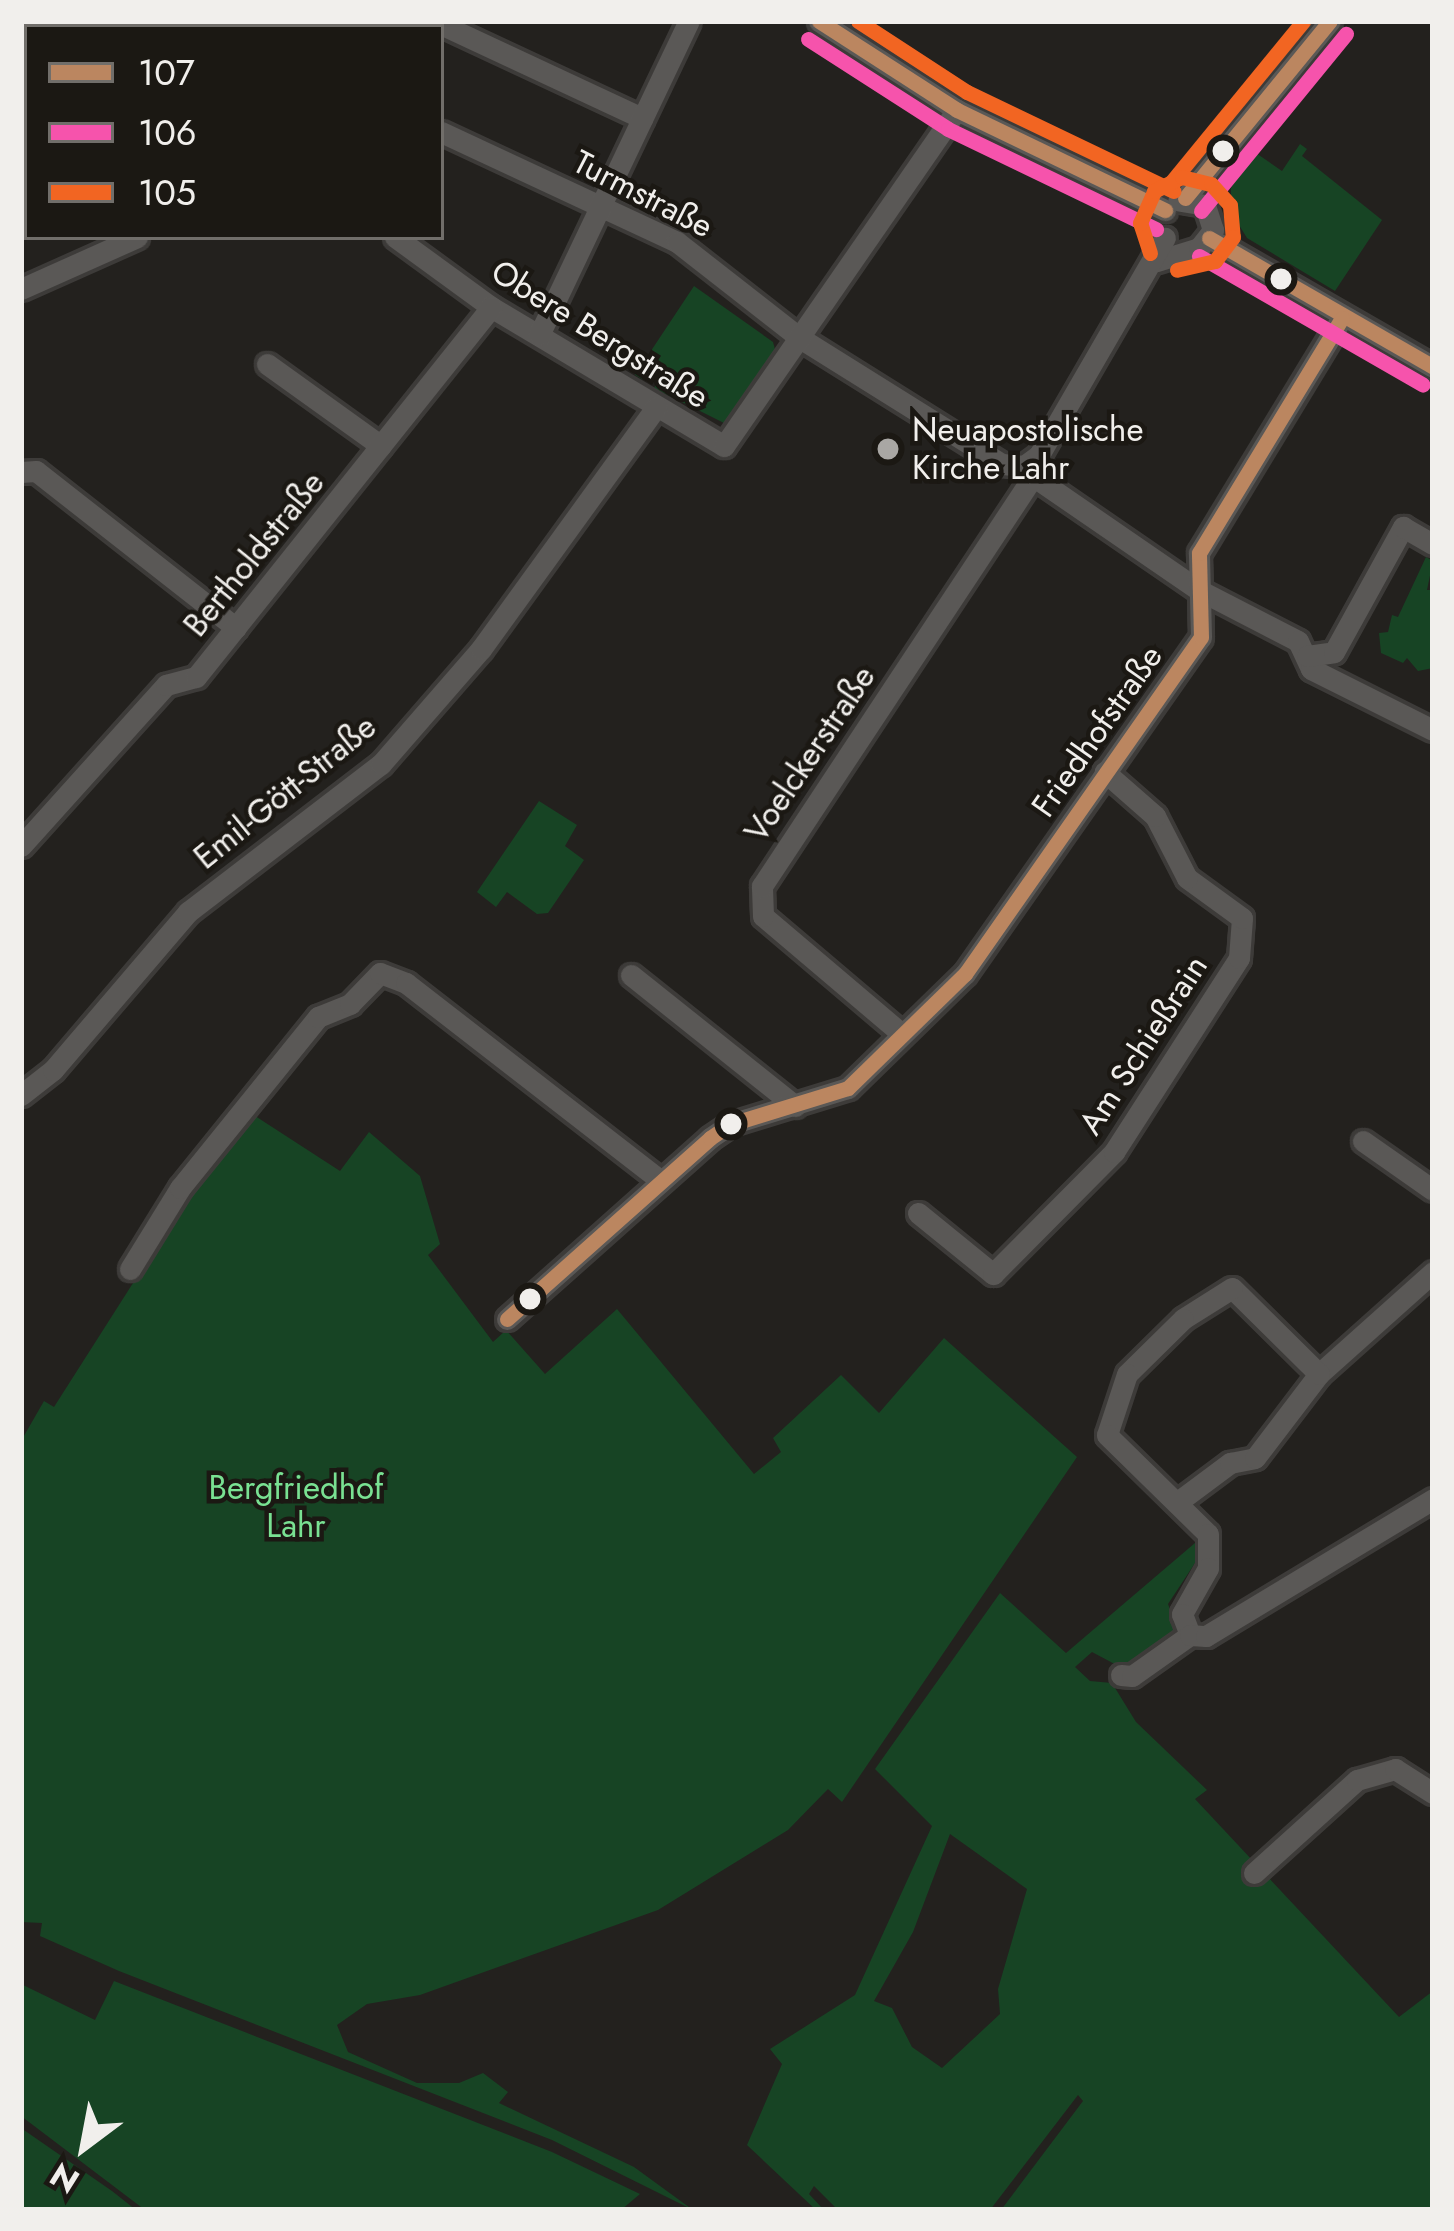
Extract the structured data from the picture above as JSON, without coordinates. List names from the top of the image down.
{
  "streets": {
    "street": [
      "Turmstraße",
      "Obere Bergstraße",
      "Bertholdstraße",
      "Friedhofstraße",
      "Voelckerstraße",
      "Emil-Gött-Straße",
      "Am Schießrain"
    ]
  },
  "crossings": [
    ["Turmstraße", "Obere Bergstraße"],
    ["Turmstraße", "Friedhofstraße"],
    ["Turmstraße", "Voelckerstraße"],
    ["Obere Bergstraße", "Bertholdstraße"],
    ["Obere Bergstraße", "Emil-Gött-Straße"],
    ["Friedhofstraße", "Voelckerstraße"],
    ["Friedhofstraße", "Am Schießrain"]
  ],
  "parks": ["Bergfriedhof Lahr"],
  "places": ["Neuapostolische Kirche Lahr"],
  "lines": ["transit line 107", "transit line 105", "transit line 106"],
  "legend": ["107", "106", "105"],
  "north": "bottom left"
}
